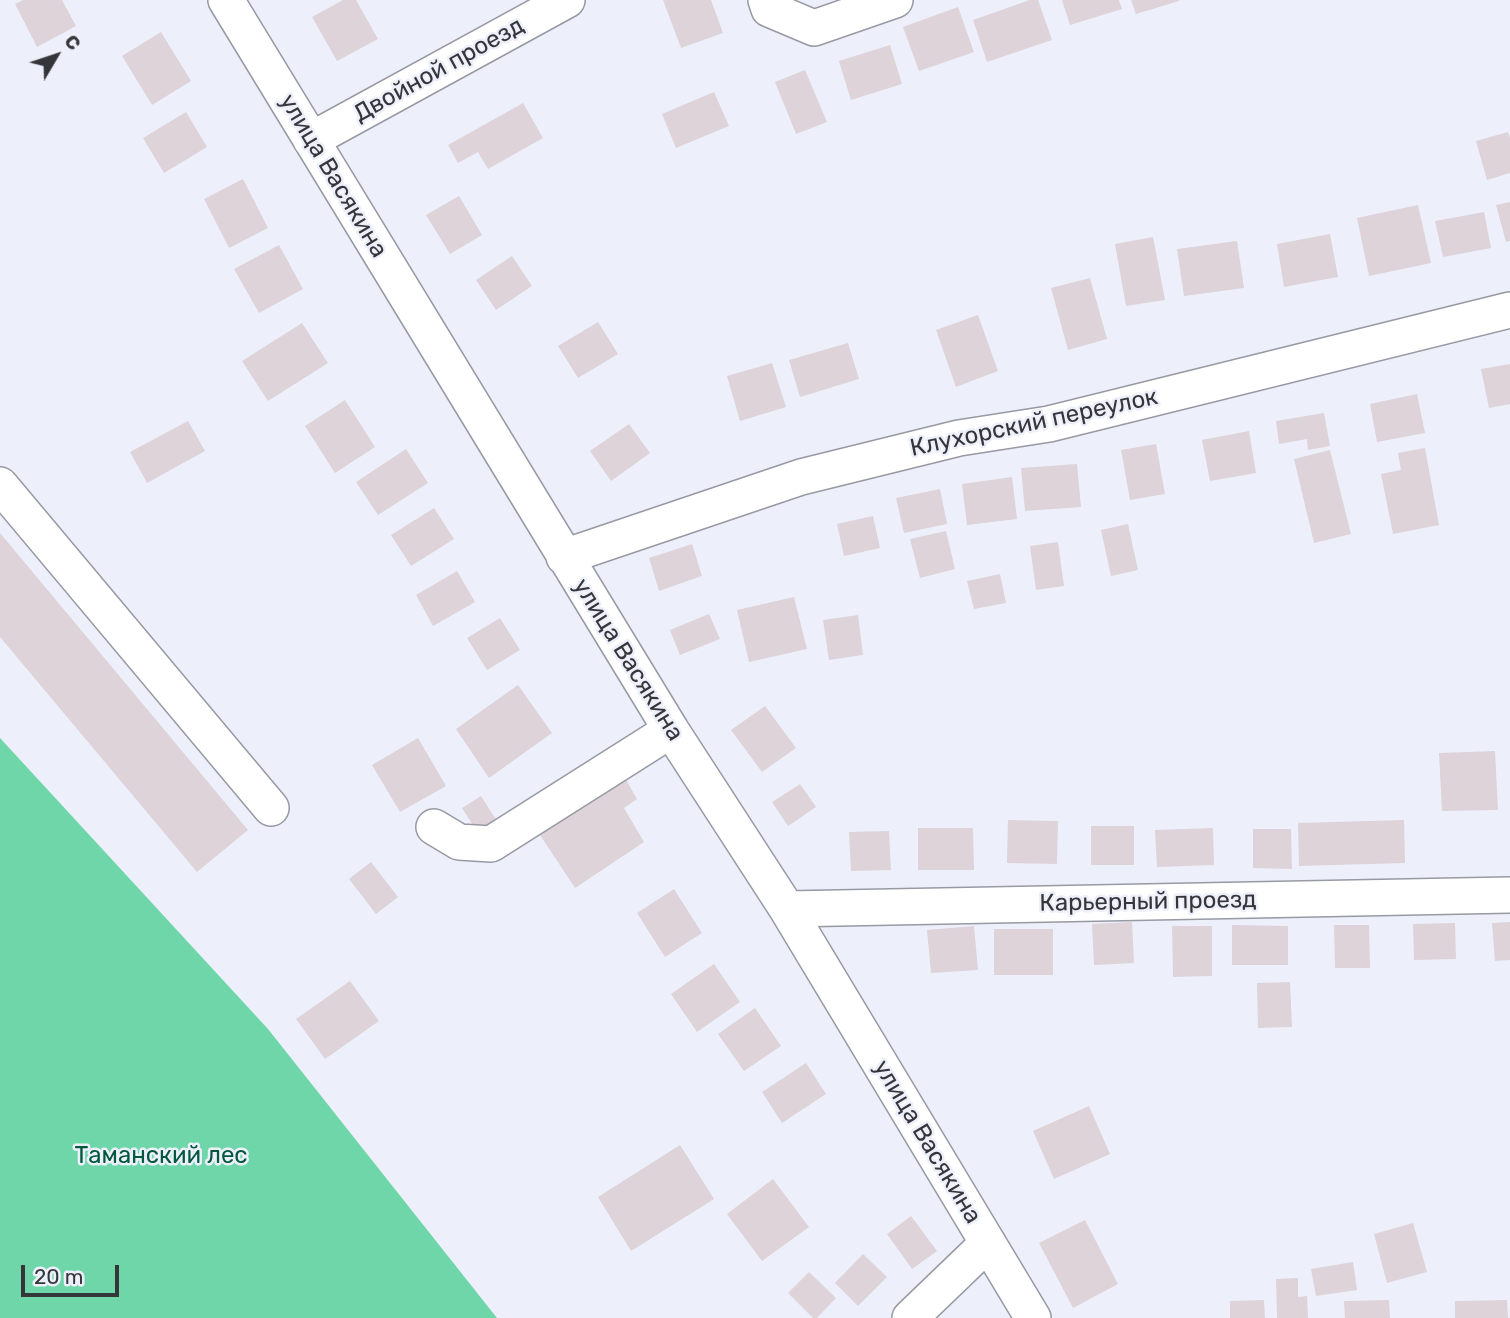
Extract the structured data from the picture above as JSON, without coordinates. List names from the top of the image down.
{
  "streets": {
    "street": [
      "Двойной проезд",
      "улица Васякина",
      "Клухорский переулок",
      "Карьерный проезд"
    ]
  },
  "crossings": [
    ["Двойной проезд", "улица Васякина"],
    ["улица Васякина", "Клухорский переулок"],
    ["улица Васякина", "Карьерный проезд"]
  ],
  "parks": ["Таманский лес"],
  "scale_bar": "20 m",
  "north": "top right"
}
